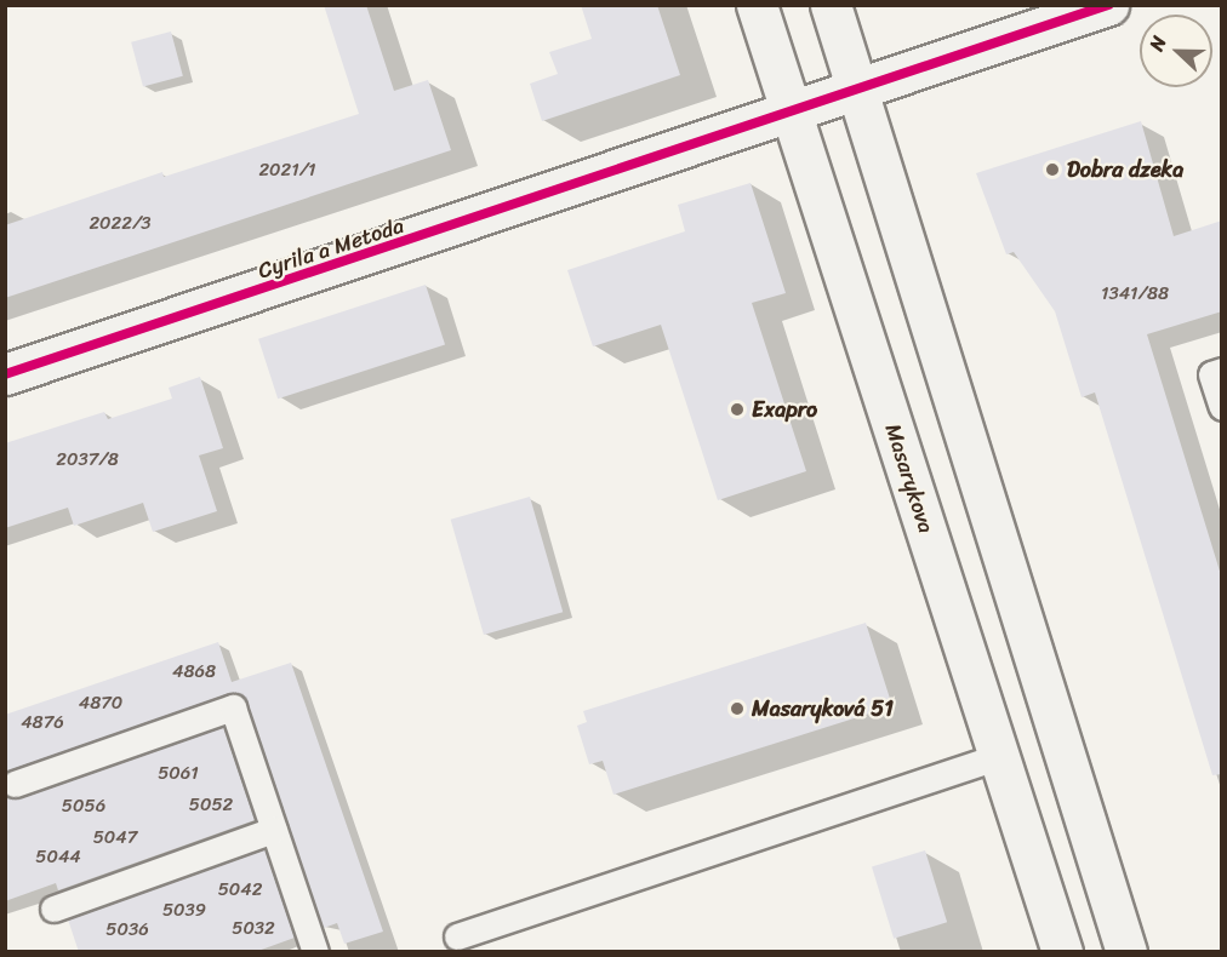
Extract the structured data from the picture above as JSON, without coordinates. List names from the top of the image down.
{
  "streets": {
    "main road": ["Cyrila a Metoda", "Masarykova"]
  },
  "crossings": [
    ["Cyrila a Metoda", "Masarykova"]
  ],
  "places": ["Dobra dzeka", "Exapro", "Masaryková 51"],
  "house_numbers": [
    "2021/1",
    "2022/3",
    "1341/88",
    "2037/8",
    "4868",
    "4870",
    "4876",
    "5061",
    "5052",
    "5056",
    "5047",
    "5044",
    "5042",
    "5039",
    "5032",
    "5036"
  ],
  "north": "left"
}
